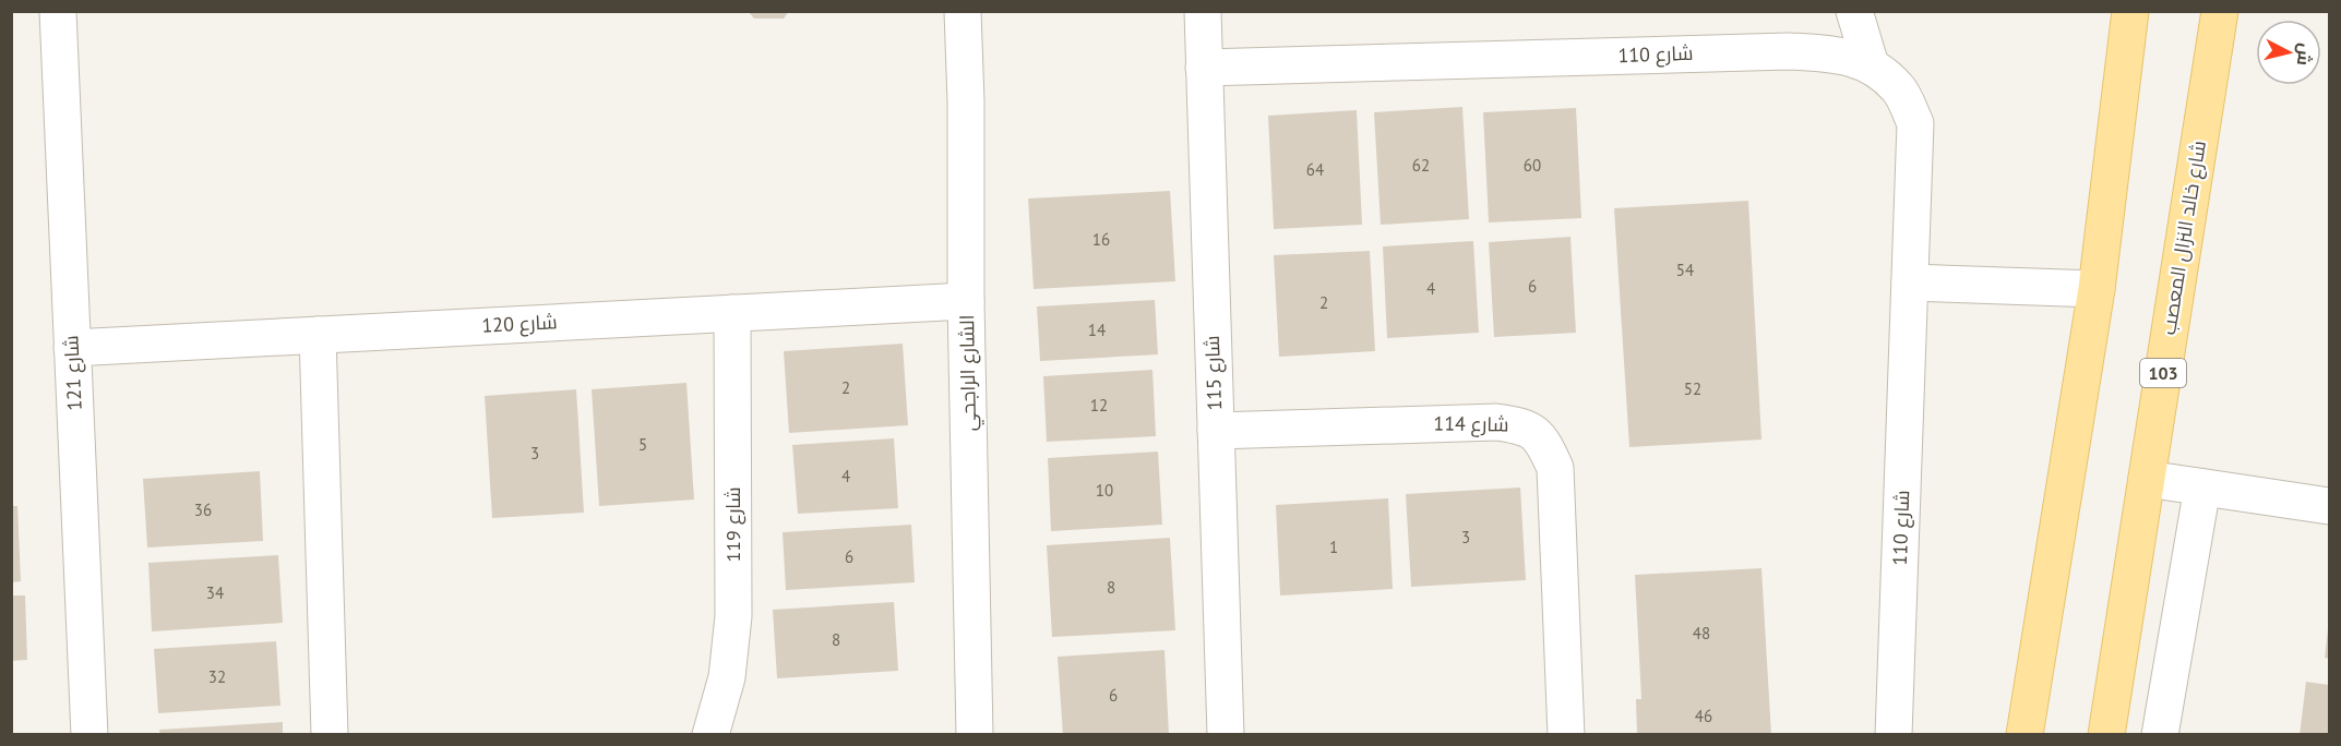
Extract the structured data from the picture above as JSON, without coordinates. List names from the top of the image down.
{
  "streets": {
    "main road": ["شارع خالد النزال المعصب", "103"],
    "street": [
      "شارع 110",
      "شارع 120",
      "شارع 121",
      "الشارع الراجحي",
      "شارع 115",
      "114 شارع",
      "شارع 119"
    ]
  },
  "crossings": [
    ["شارع 110", "شارع 115"],
    ["شارع 120", "شارع 121"],
    ["شارع 120", "الشارع الراجحي"],
    ["شارع 120", "شارع 119"],
    ["شارع 115", "114 شارع"]
  ],
  "house_numbers": [
    "62",
    "60",
    "64",
    "16",
    "54",
    "6",
    "4",
    "2",
    "14",
    "2",
    "52",
    "12",
    "5",
    "3",
    "4",
    "10",
    "36",
    "3",
    "1",
    "6",
    "8",
    "34",
    "48",
    "8",
    "32",
    "6",
    "46"
  ],
  "north": "right"
}
